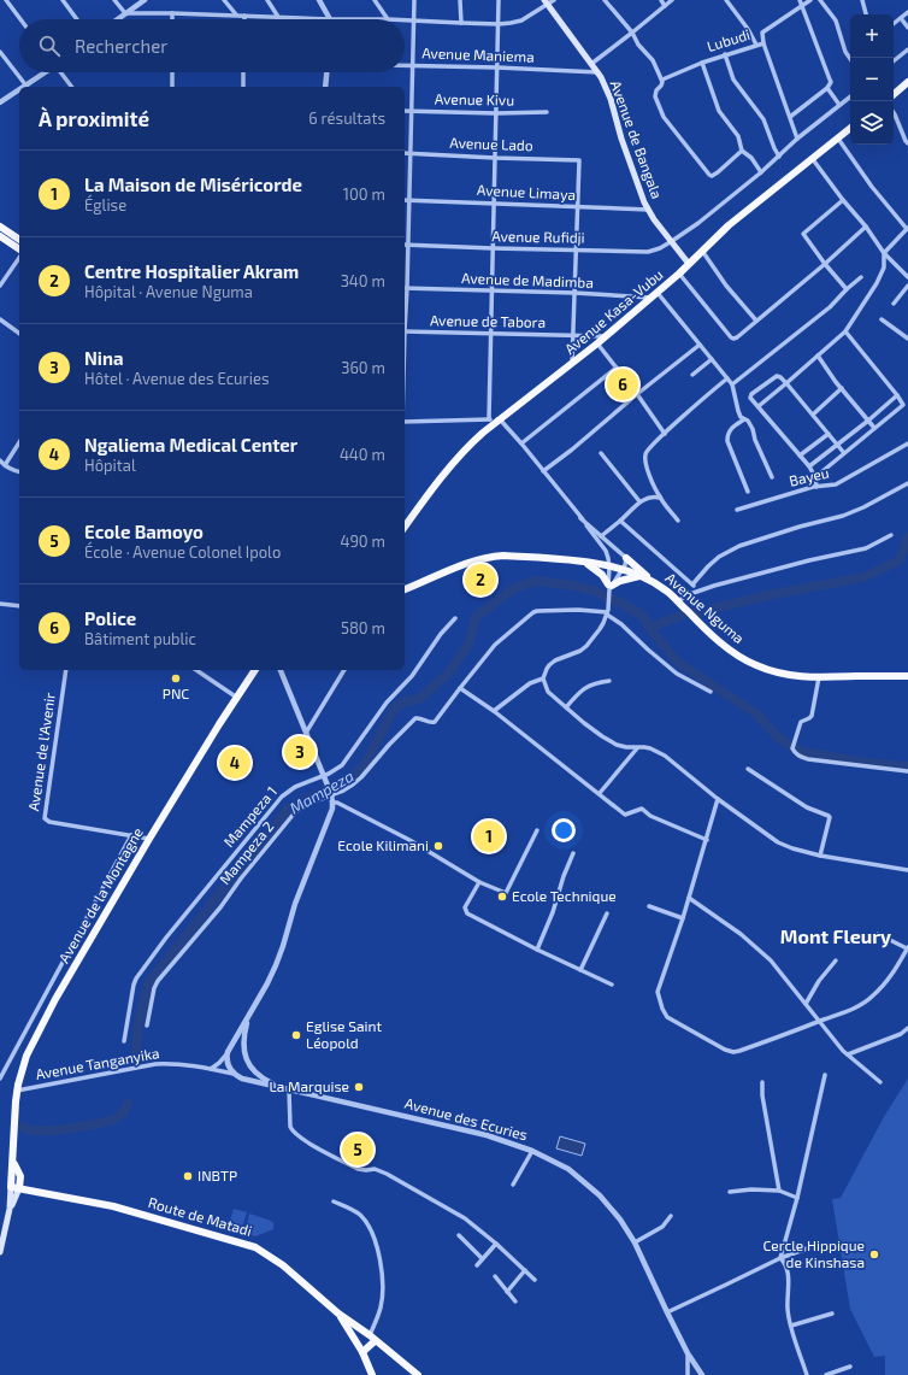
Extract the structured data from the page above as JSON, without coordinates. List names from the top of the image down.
{
  "streets": {
    "main road": [
      "Avenue de Bangala",
      "Avenue Kasa-Vubu",
      "Avenue Nguma",
      "Avenue de la Montagne",
      "Route de Matadi"
    ],
    "street": [
      "Lubudi",
      "Avenue Maniema",
      "Avenue Kivu",
      "Avenue Lado",
      "Avenue Limaya",
      "Avenue Rufidji",
      "Avenue de Madimba",
      "Avenue de Tabora",
      "Bayeu",
      "Avenue de l'Avenir",
      "Mampeza 1",
      "Mampeza 2",
      "Avenue Tanganyika",
      "Avenue des Ecuries"
    ]
  },
  "crossings": [
    ["Lubudi", "Avenue Rufidji"],
    ["Avenue Maniema", "Avenue de Bangala"],
    ["Avenue de Bangala", "Avenue Limaya"],
    ["Avenue de Bangala", "Avenue Rufidji"],
    ["Avenue de Bangala", "Avenue Kasa-Vubu"],
    ["Avenue Lado", "Avenue Limaya"],
    ["Avenue de Madimba", "Avenue Kasa-Vubu"],
    ["Avenue Kasa-Vubu", "Avenue de Tabora"],
    ["Avenue de l'Avenir", "Avenue de la Montagne"],
    ["Mampeza 1", "Avenue des Ecuries"],
    ["Mampeza 2", "Avenue des Ecuries"],
    ["Avenue de la Montagne", "Avenue Tanganyika"],
    ["Avenue Tanganyika", "Avenue des Ecuries"]
  ],
  "districts": ["Mont Fleury"],
  "water": ["Mampeza"],
  "places": [
    "PNC",
    "Ecole Kilimani",
    "Ecole Technique",
    "Eglise Saint Léopold",
    "La Marquise",
    "INBTP",
    "Cercle Hippique de Kinshasa"
  ],
  "page": {
    "map_buttons": ["+", "−"],
    "search": "Rechercher",
    "heading": ["À proximité", "6 résultats"],
    "list": [
      {
        "mark": "1",
        "name": "La Maison de Miséricorde",
        "note": "Église",
        "value": "100 m"
      },
      {
        "mark": "2",
        "name": "Centre Hospitalier Akram",
        "note": "Hôpital · Avenue Nguma",
        "value": "340 m"
      },
      {
        "mark": "3",
        "name": "Nina",
        "note": "Hôtel · Avenue des Ecuries",
        "value": "360 m"
      },
      {
        "mark": "4",
        "name": "Ngaliema Medical Center",
        "note": "Hôpital",
        "value": "440 m"
      },
      {
        "mark": "5",
        "name": "Ecole Bamoyo",
        "note": "École · Avenue Colonel Ipolo",
        "value": "490 m"
      },
      {
        "mark": "6",
        "name": "Police",
        "note": "Bâtiment public",
        "value": "580 m"
      }
    ],
    "pins": [
      "6",
      "2",
      "3",
      "4",
      "1",
      "5"
    ]
  }
}
